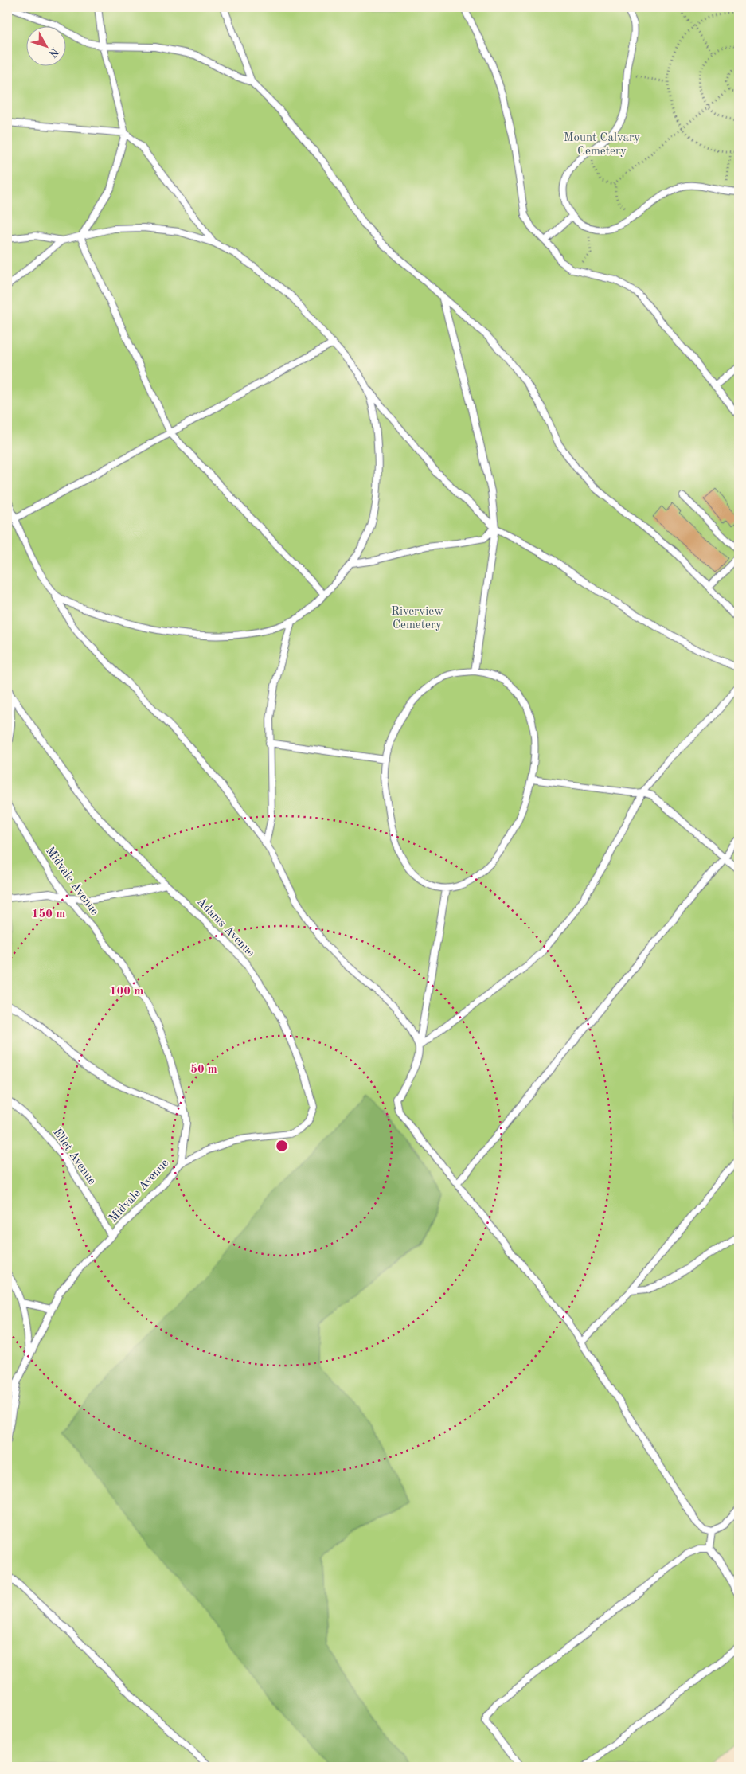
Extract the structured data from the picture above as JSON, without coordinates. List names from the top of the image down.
{
  "streets": {
    "lane": ["Midvale Avenue", "Adams Avenue", "Ellet Avenue"]
  },
  "crossings": [
    ["Midvale Avenue", "Adams Avenue"],
    ["Midvale Avenue", "Ellet Avenue"]
  ],
  "parks": ["Mount Calvary Cemetery", "Riverview Cemetery"],
  "north": "bottom right",
  "rings": ["150 m", "100 m", "50 m"]
}
